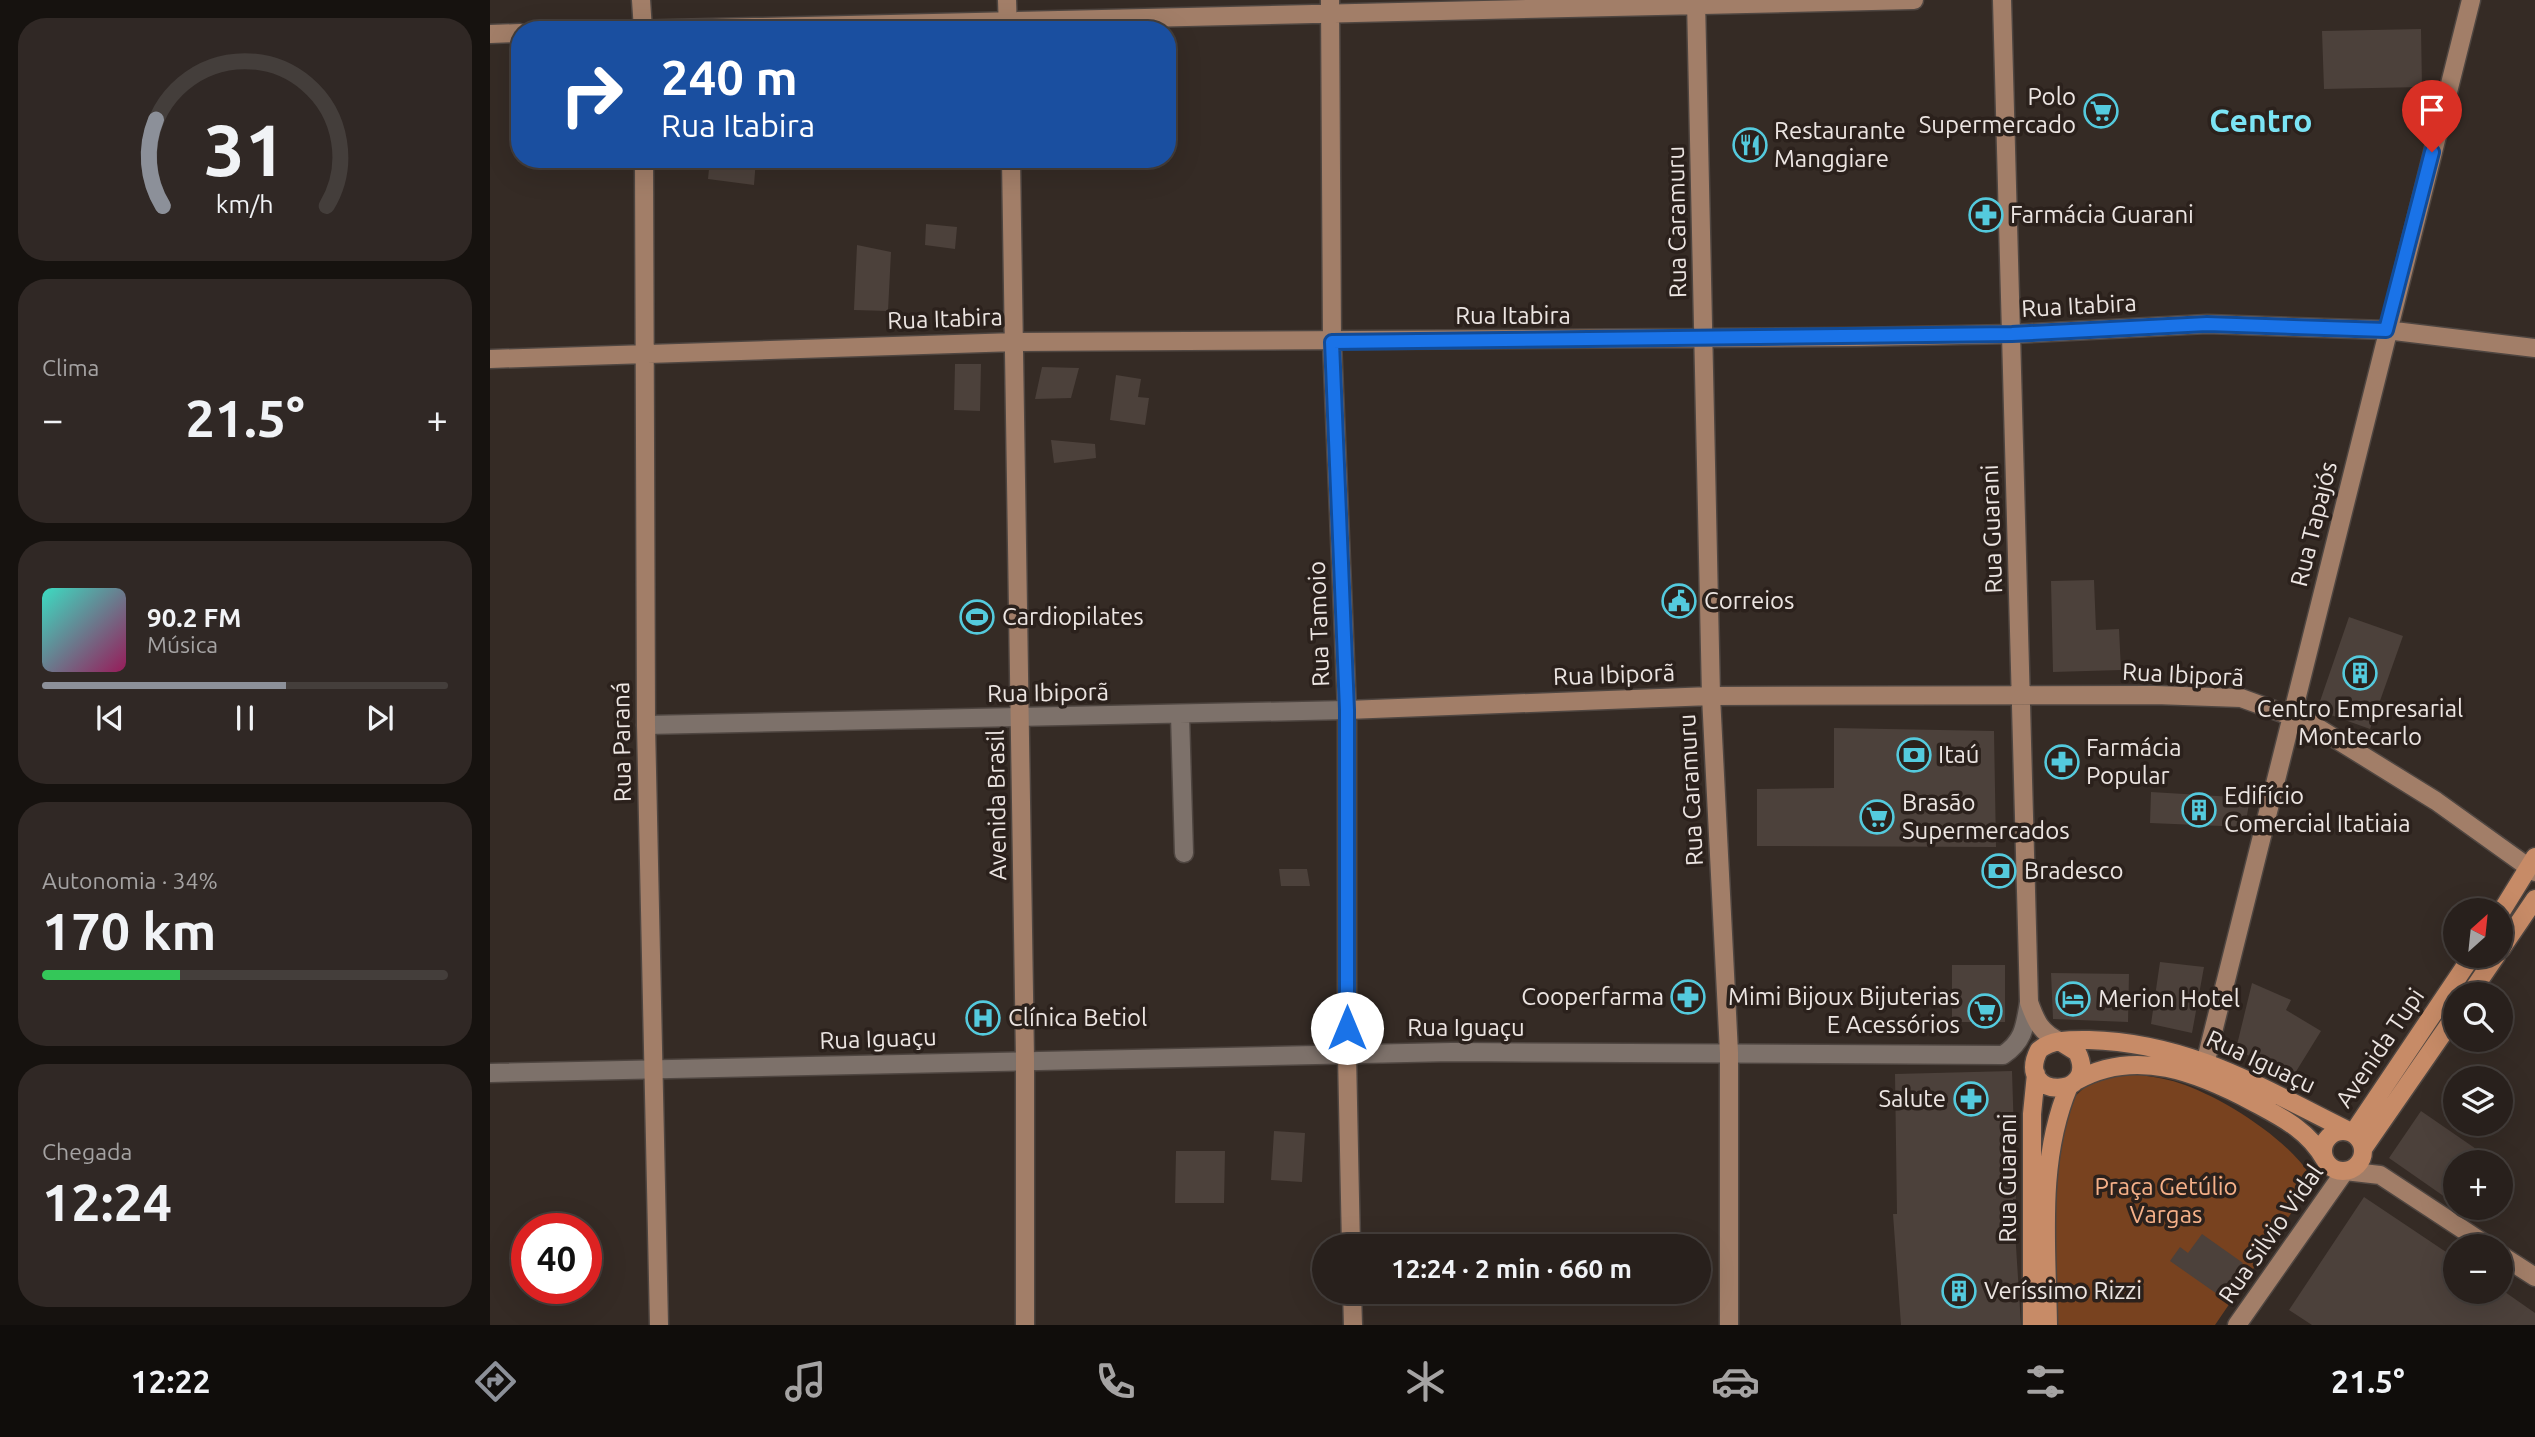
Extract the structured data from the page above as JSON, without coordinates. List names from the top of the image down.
{
  "streets": {
    "main road": ["Rua Guarani", "Rua Iguaçu", "Avenida Tupi"],
    "street": [
      "Rua Caramuru",
      "Rua Itabira",
      "Rua Tapajós",
      "Rua Tamoio",
      "Rua Ibiporã",
      "Rua Paraná",
      "Avenida Brasil",
      "Rua Silvio Vidal"
    ]
  },
  "crossings": [
    ["Rua Caramuru", "Rua Itabira"],
    ["Rua Caramuru", "Rua Ibiporã"],
    ["Rua Caramuru", "Rua Iguaçu"],
    ["Rua Itabira", "Rua Tapajós"],
    ["Rua Itabira", "Rua Guarani"],
    ["Rua Itabira", "Rua Tamoio"],
    ["Rua Itabira", "Rua Paraná"],
    ["Rua Itabira", "Avenida Brasil"],
    ["Rua Tapajós", "Rua Ibiporã"],
    ["Rua Tapajós", "Rua Iguaçu"],
    ["Rua Guarani", "Rua Ibiporã"],
    ["Rua Guarani", "Rua Iguaçu"],
    ["Rua Tamoio", "Rua Ibiporã"],
    ["Rua Tamoio", "Rua Iguaçu"],
    ["Rua Ibiporã", "Rua Paraná"],
    ["Rua Ibiporã", "Avenida Brasil"],
    ["Rua Paraná", "Rua Iguaçu"],
    ["Avenida Brasil", "Rua Iguaçu"],
    ["Rua Iguaçu", "Avenida Tupi"],
    ["Rua Iguaçu", "Rua Silvio Vidal"],
    ["Avenida Tupi", "Rua Silvio Vidal"]
  ],
  "districts": ["Centro"],
  "parks": ["Praça Getúlio Vargas"],
  "places": {
    "supermarket": ["Polo Supermercado", "Brasão Supermercados", "Mimi Bijoux Bijuterias E Acessórios"],
    "restaurant": ["Restaurante Manggiare"],
    "pharmacy": [
      "Farmácia Guarani",
      "Farmácia Popular",
      "Cooperfarma",
      "Salute"
    ],
    "public building": ["Correios"],
    "sports": ["Cardiopilates"],
    "building": ["Centro Empresarial Montecarlo", "Edifício Comercial Itatiaia", "Veríssimo Rizzi"],
    "bank": ["Itaú", "Bradesco"],
    "hotel": ["Merion Hotel"],
    "hospital": ["Clínica Betiol"]
  },
  "north": "top right",
  "page": {
    "turn": ["240 m", "Rua Itabira"],
    "tile": [
      "Clima",
      ["Autonomia · 34%", "170 km"],
      ["Chegada", "12:24"]
    ],
    "heat": ["−", "21.5°", "+"],
    "song": ["90.2 FM", "Música"],
    "map_buttons": ["+", "−"],
    "limit": "40",
    "trip": "12:24 · 2 min · 660 m",
    "tabs": ["12:22", "21.5°"],
    "gauge": ["31", "km/h"]
  }
}
